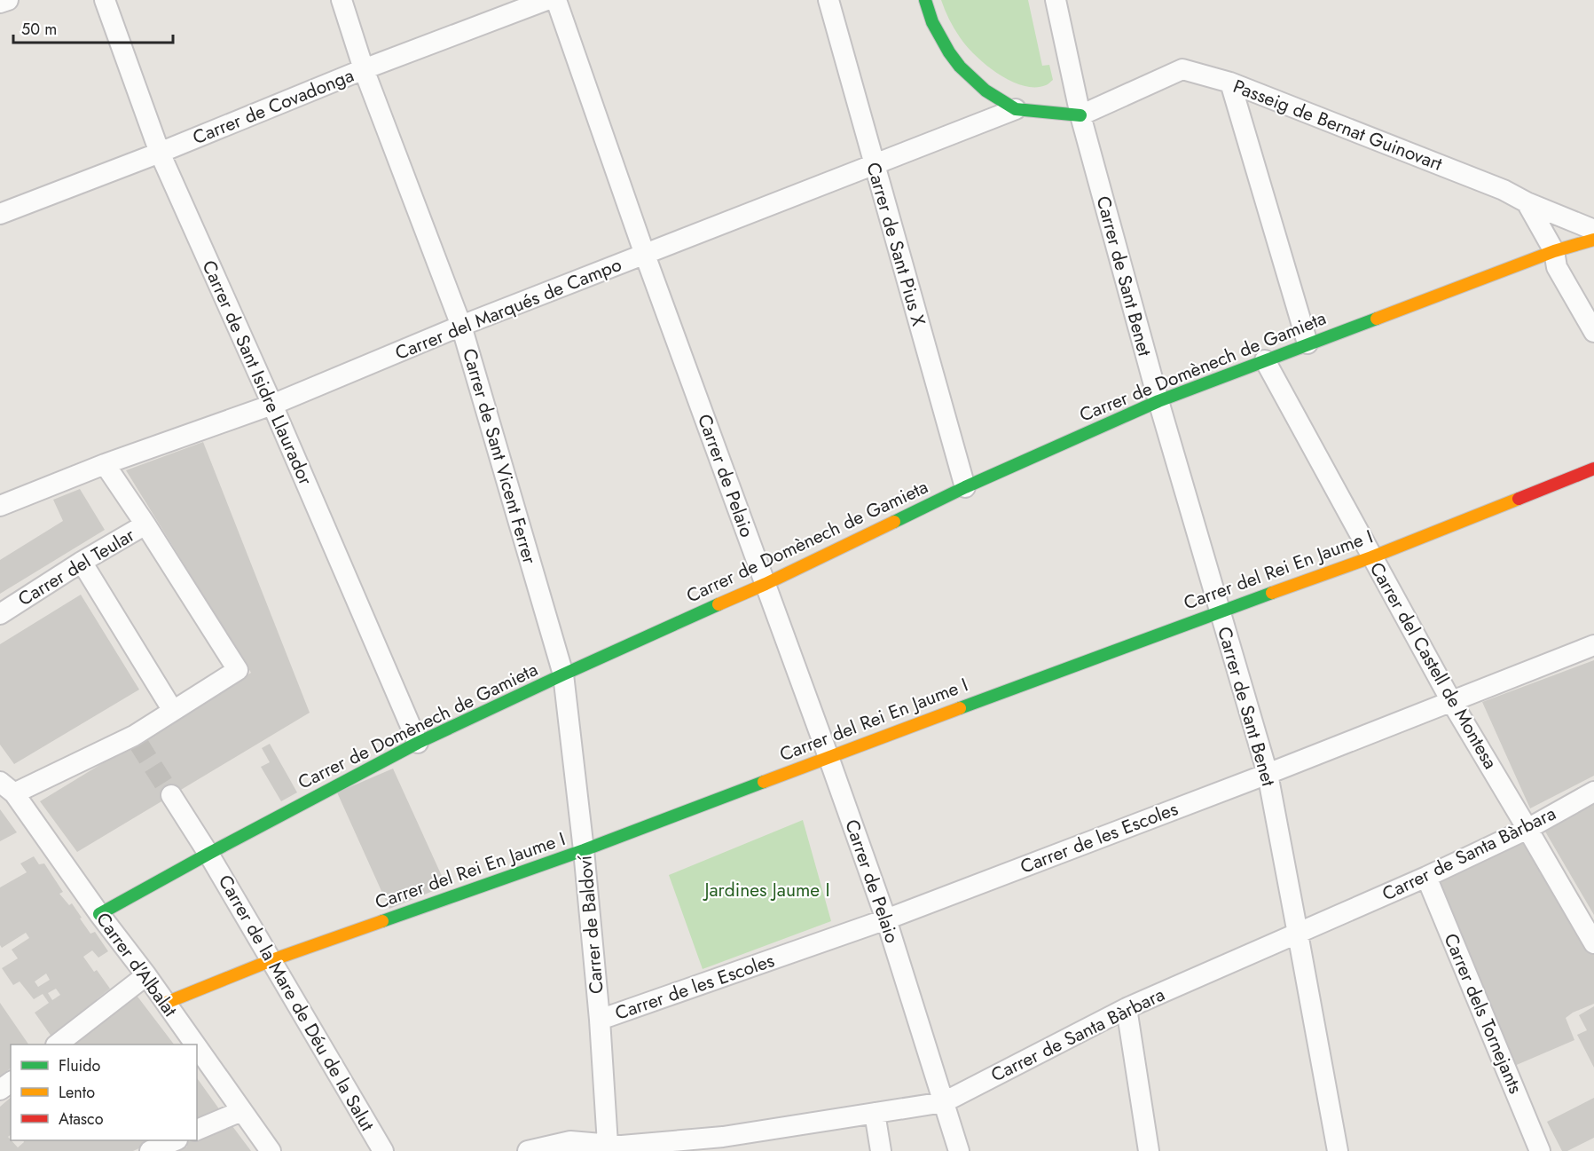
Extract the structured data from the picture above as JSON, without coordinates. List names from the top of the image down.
{
  "streets": {
    "street": [
      "Carrer de Covadonga",
      "Passeig de Bernat Guinovart",
      "Carrer de Sant Pius X",
      "Carrer de Sant Benet",
      "Carrer del Marqués de Campo",
      "Carrer de Domènech de Gamieta",
      "Carrer de Sant Isidre Llaurador",
      "Carrer de Sant Vicent Ferrer",
      "Carrer de Pelaio",
      "Carrer del Teular",
      "Carrer del Rei En Jaume I",
      "Carrer del Castell de Montesa",
      "Carrer de les Escoles",
      "Carrer de Santa Bàrbara",
      "Carrer de Baldoví",
      "Carrer d'Albalat",
      "Carrer de la Mare de Déu de la Salut",
      "Carrer dels Tornejants"
    ]
  },
  "crossings": [
    ["Carrer de Covadonga", "Carrer de Sant Isidre Llaurador"],
    ["Carrer de Covadonga", "Carrer de Sant Vicent Ferrer"],
    ["Passeig de Bernat Guinovart", "Carrer de Sant Benet"],
    ["Carrer de Sant Pius X", "Carrer del Marqués de Campo"],
    ["Carrer de Sant Pius X", "Carrer de Domènech de Gamieta"],
    ["Carrer de Sant Benet", "Carrer de Domènech de Gamieta"],
    ["Carrer de Sant Benet", "Carrer del Rei En Jaume I"],
    ["Carrer de Sant Benet", "Carrer de les Escoles"],
    ["Carrer de Sant Benet", "Carrer de Santa Bàrbara"],
    ["Carrer del Marqués de Campo", "Carrer de Sant Isidre Llaurador"],
    ["Carrer del Marqués de Campo", "Carrer de Sant Vicent Ferrer"],
    ["Carrer del Marqués de Campo", "Carrer de Pelaio"],
    ["Carrer del Marqués de Campo", "Carrer del Teular"],
    ["Carrer de Domènech de Gamieta", "Carrer de Sant Isidre Llaurador"],
    ["Carrer de Domènech de Gamieta", "Carrer de Sant Vicent Ferrer"],
    ["Carrer de Domènech de Gamieta", "Carrer de Pelaio"],
    ["Carrer de Domènech de Gamieta", "Carrer del Castell de Montesa"],
    ["Carrer de Domènech de Gamieta", "Carrer de Baldoví"],
    ["Carrer de Domènech de Gamieta", "Carrer d'Albalat"],
    ["Carrer de Domènech de Gamieta", "Carrer de la Mare de Déu de la Salut"],
    ["Carrer de Sant Vicent Ferrer", "Carrer de Baldoví"],
    ["Carrer de Pelaio", "Carrer del Rei En Jaume I"],
    ["Carrer de Pelaio", "Carrer de les Escoles"],
    ["Carrer de Pelaio", "Carrer de Santa Bàrbara"],
    ["Carrer del Rei En Jaume I", "Carrer del Castell de Montesa"],
    ["Carrer del Rei En Jaume I", "Carrer de Baldoví"],
    ["Carrer del Rei En Jaume I", "Carrer d'Albalat"],
    ["Carrer del Rei En Jaume I", "Carrer de la Mare de Déu de la Salut"],
    ["Carrer del Castell de Montesa", "Carrer de les Escoles"],
    ["Carrer del Castell de Montesa", "Carrer de Santa Bàrbara"],
    ["Carrer de les Escoles", "Carrer de Baldoví"],
    ["Carrer de Santa Bàrbara", "Carrer de Baldoví"],
    ["Carrer de Santa Bàrbara", "Carrer dels Tornejants"]
  ],
  "parks": ["Jardines Jaume I"],
  "legend": ["Fluido", "Lento", "Atasco"],
  "scale_bar": "50 m"
}
